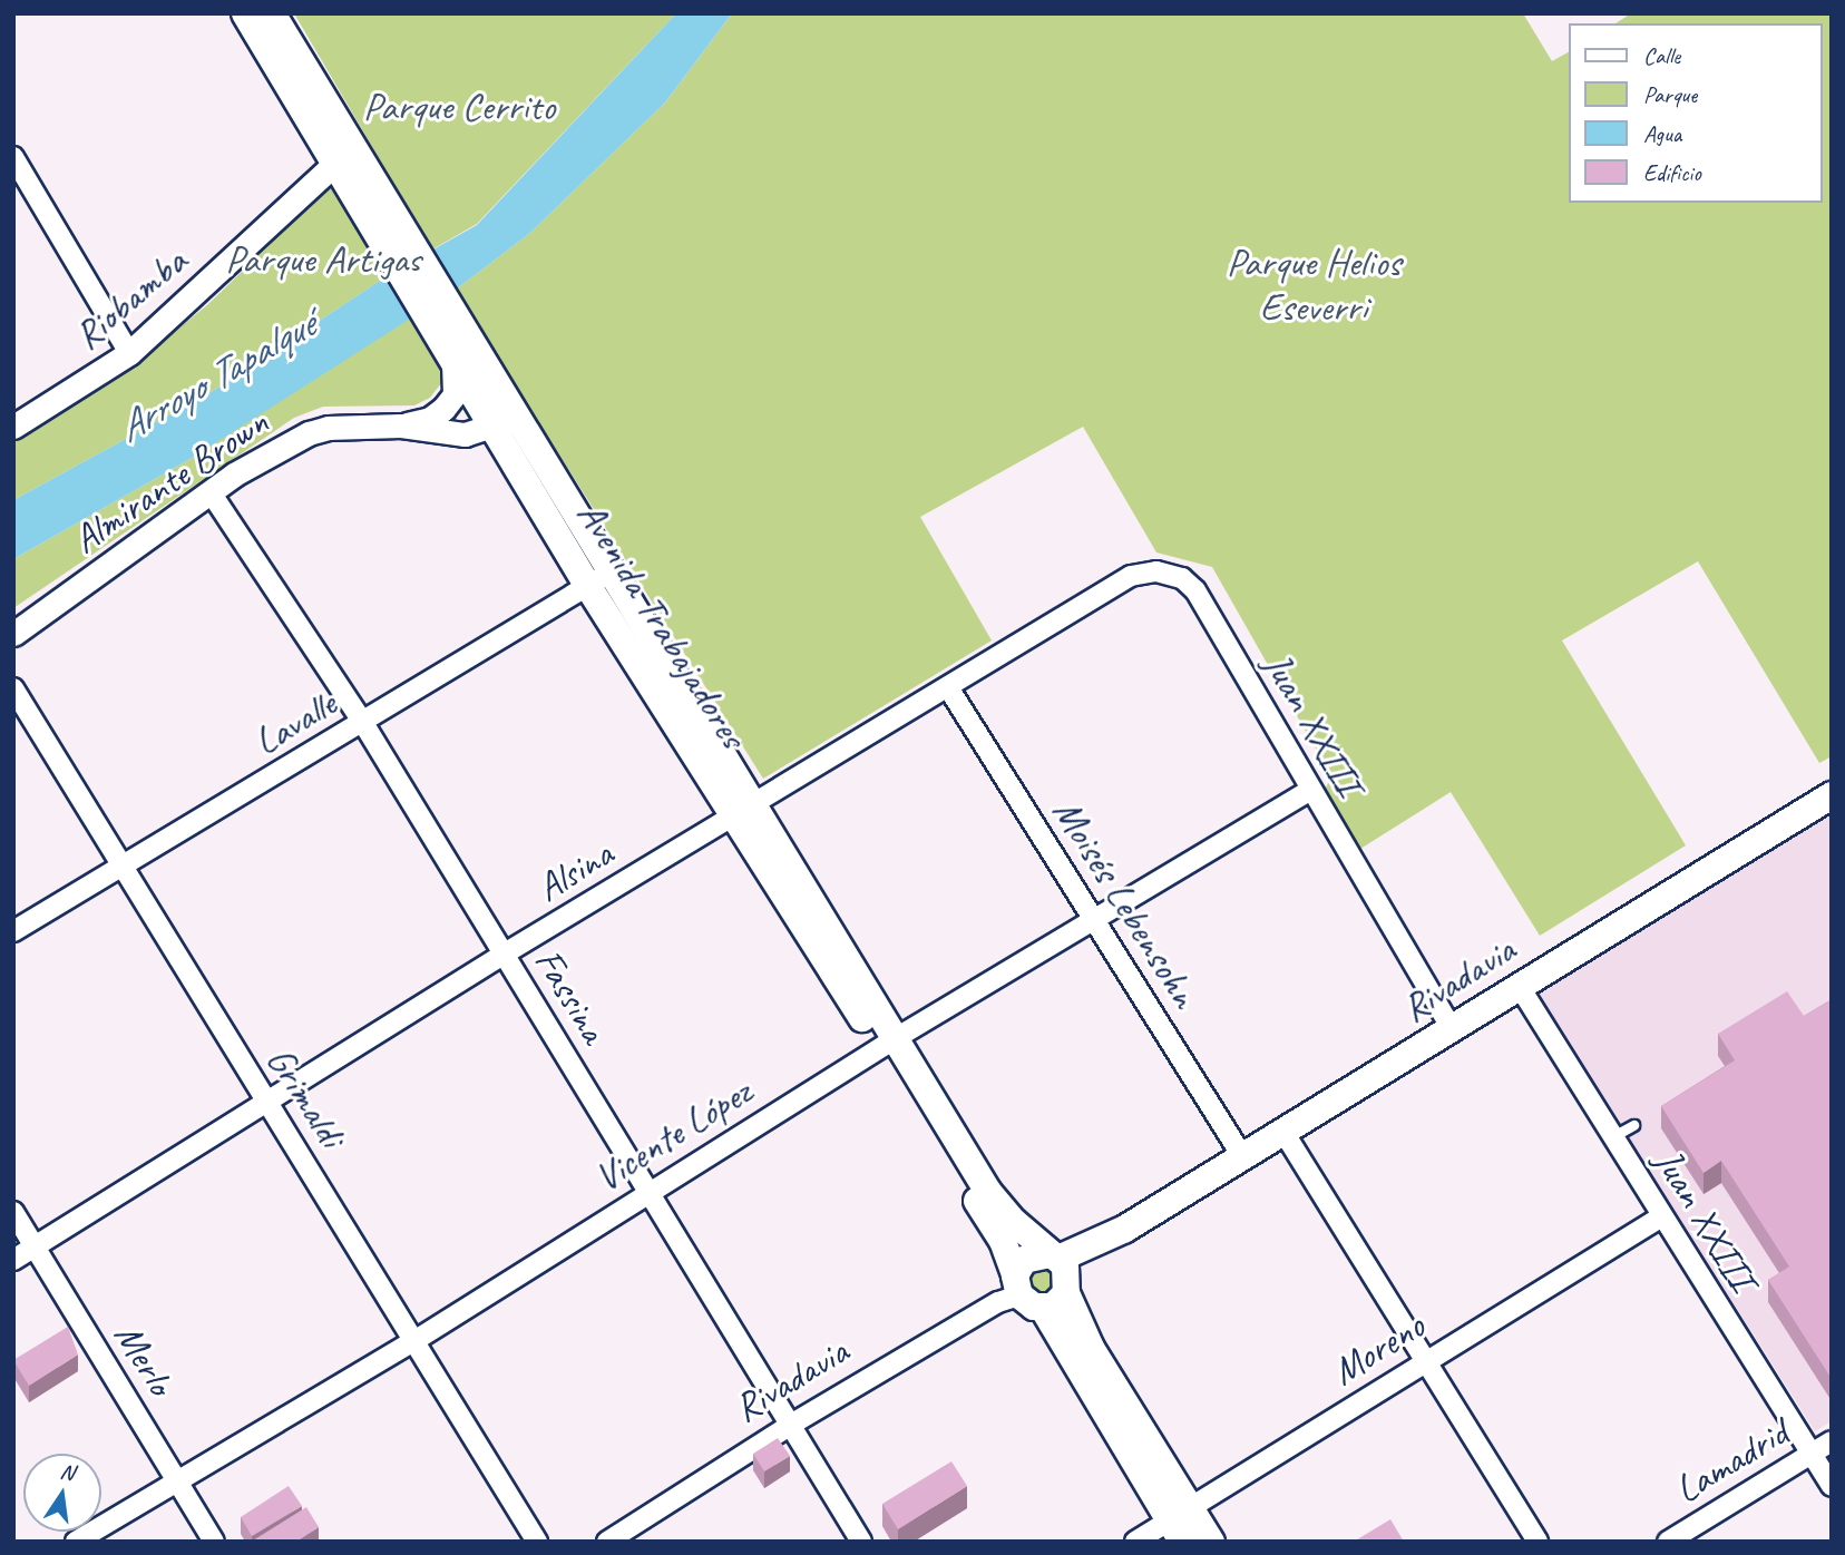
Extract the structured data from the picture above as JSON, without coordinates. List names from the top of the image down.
{
  "streets": {
    "main road": ["Avenida Trabajadores", "Rivadavia"],
    "street": [
      "Riobamba",
      "Almirante Brown",
      "Lavalle",
      "Juan XXIII",
      "Alsina",
      "Moisés Lebensohn",
      "Fassina",
      "Grimaldi",
      "Vicente López",
      "Moreno",
      "Merlo",
      "Lamadrid"
    ]
  },
  "crossings": [
    ["Riobamba", "Avenida Trabajadores"],
    ["Almirante Brown", "Avenida Trabajadores"],
    ["Almirante Brown", "Fassina"],
    ["Avenida Trabajadores", "Lavalle"],
    ["Avenida Trabajadores", "Alsina"],
    ["Avenida Trabajadores", "Rivadavia"],
    ["Avenida Trabajadores", "Vicente López"],
    ["Avenida Trabajadores", "Moreno"],
    ["Lavalle", "Fassina"],
    ["Lavalle", "Grimaldi"],
    ["Juan XXIII", "Alsina"],
    ["Juan XXIII", "Rivadavia"],
    ["Juan XXIII", "Vicente López"],
    ["Juan XXIII", "Moreno"],
    ["Juan XXIII", "Lamadrid"],
    ["Alsina", "Moisés Lebensohn"],
    ["Alsina", "Fassina"],
    ["Alsina", "Grimaldi"],
    ["Alsina", "Merlo"],
    ["Moisés Lebensohn", "Rivadavia"],
    ["Moisés Lebensohn", "Vicente López"],
    ["Rivadavia", "Fassina"],
    ["Fassina", "Vicente López"],
    ["Grimaldi", "Vicente López"],
    ["Vicente López", "Merlo"]
  ],
  "water": ["Arroyo Tapalqué"],
  "parks": ["Parque Cerrito", "Parque Artigas", "Parque Helios Eseverri"],
  "legend": [
    "Calle",
    "Parque",
    "Agua",
    "Edificio"
  ],
  "north": "top"
}
